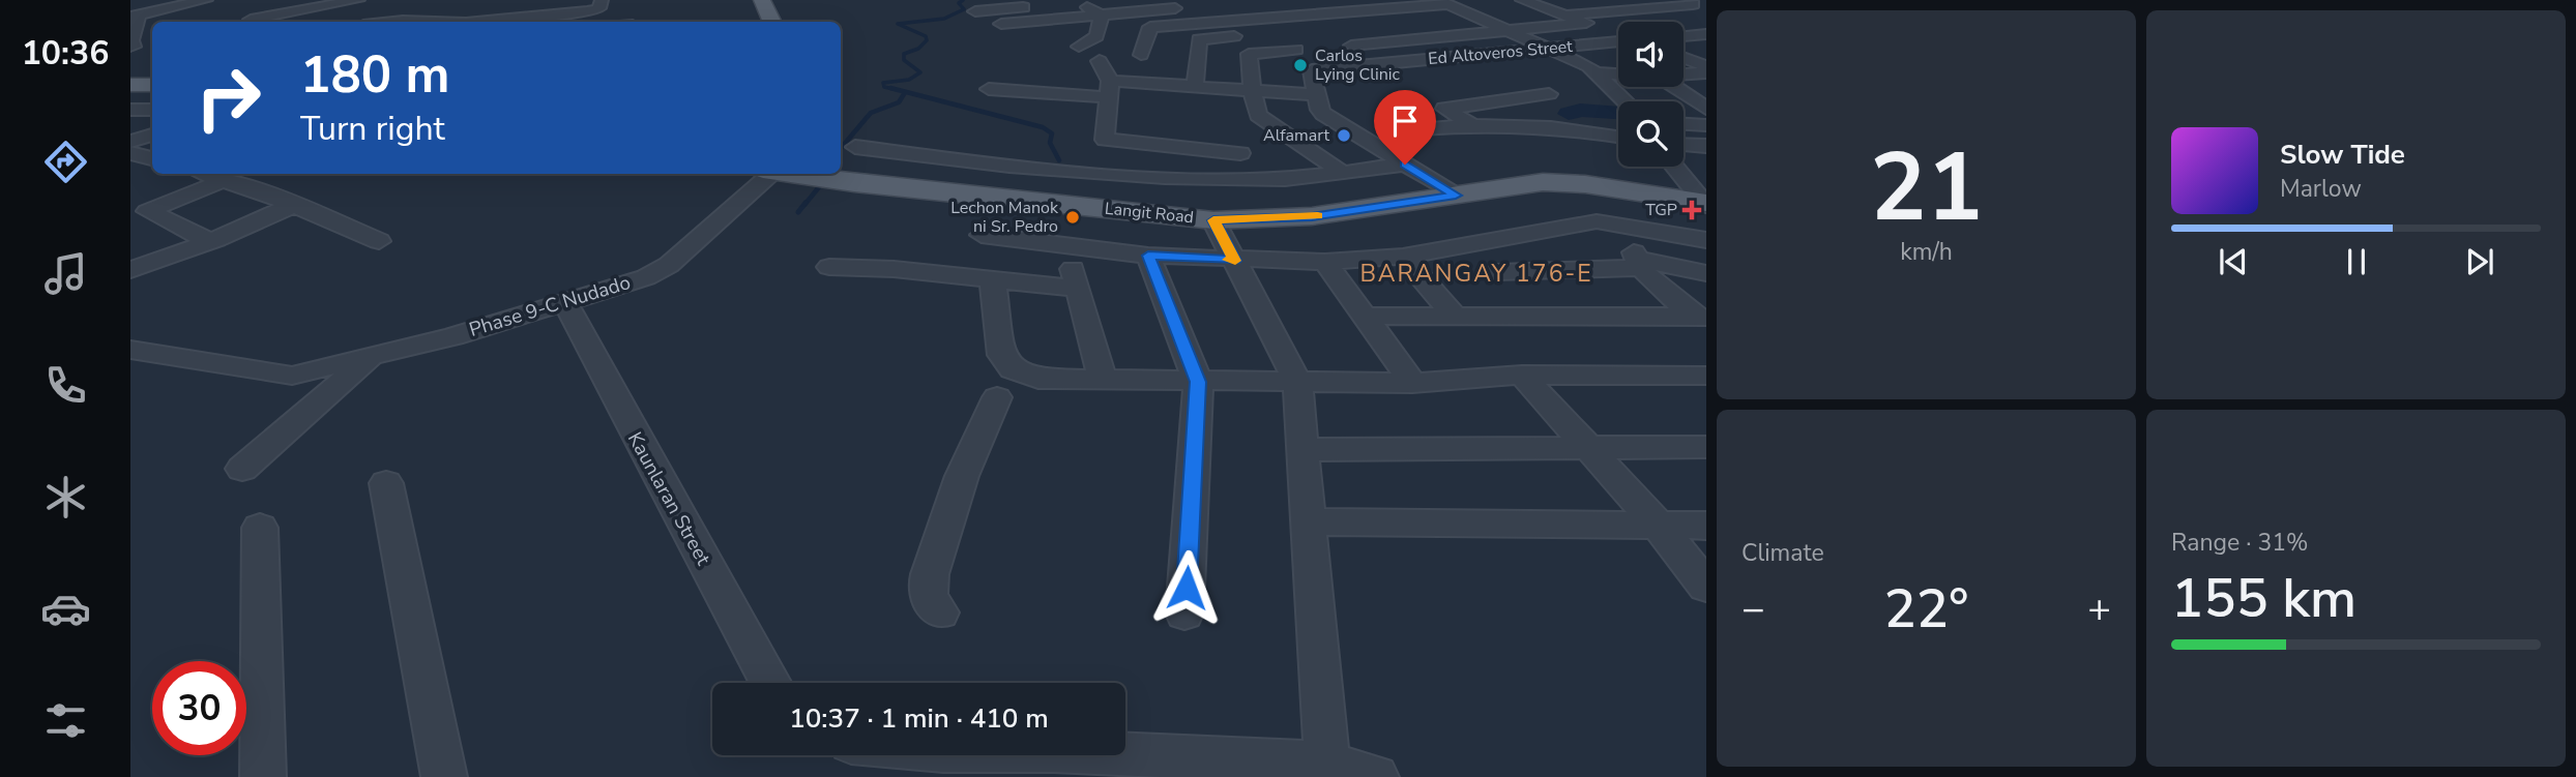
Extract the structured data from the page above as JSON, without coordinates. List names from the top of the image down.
{
  "streets": {
    "main road": ["Langit Road"],
    "street": ["Ed Altoveros Street", "Phase 9-C Nudado", "Kaunlaran Street"]
  },
  "crossings": [
    ["Phase 9-C Nudado", "Kaunlaran Street"]
  ],
  "districts": ["BARANGAY 176-E"],
  "places": {
    "other": ["Carlos Lying Clinic", "Alfamart", "Lechon Manok ni Sr. Pedro"],
    "health": ["TGP"]
  },
  "page": {
    "tabs": "10:36",
    "tile": [
      ["21", "km/h"],
      "Climate",
      ["Range · 31%", "155 km"]
    ],
    "turn": ["180 m", "Turn right"],
    "song": ["Slow Tide", "Marlow"],
    "heat": ["−", "22°", "+"],
    "limit": "30",
    "trip": "10:37 · 1 min · 410 m"
  }
}
